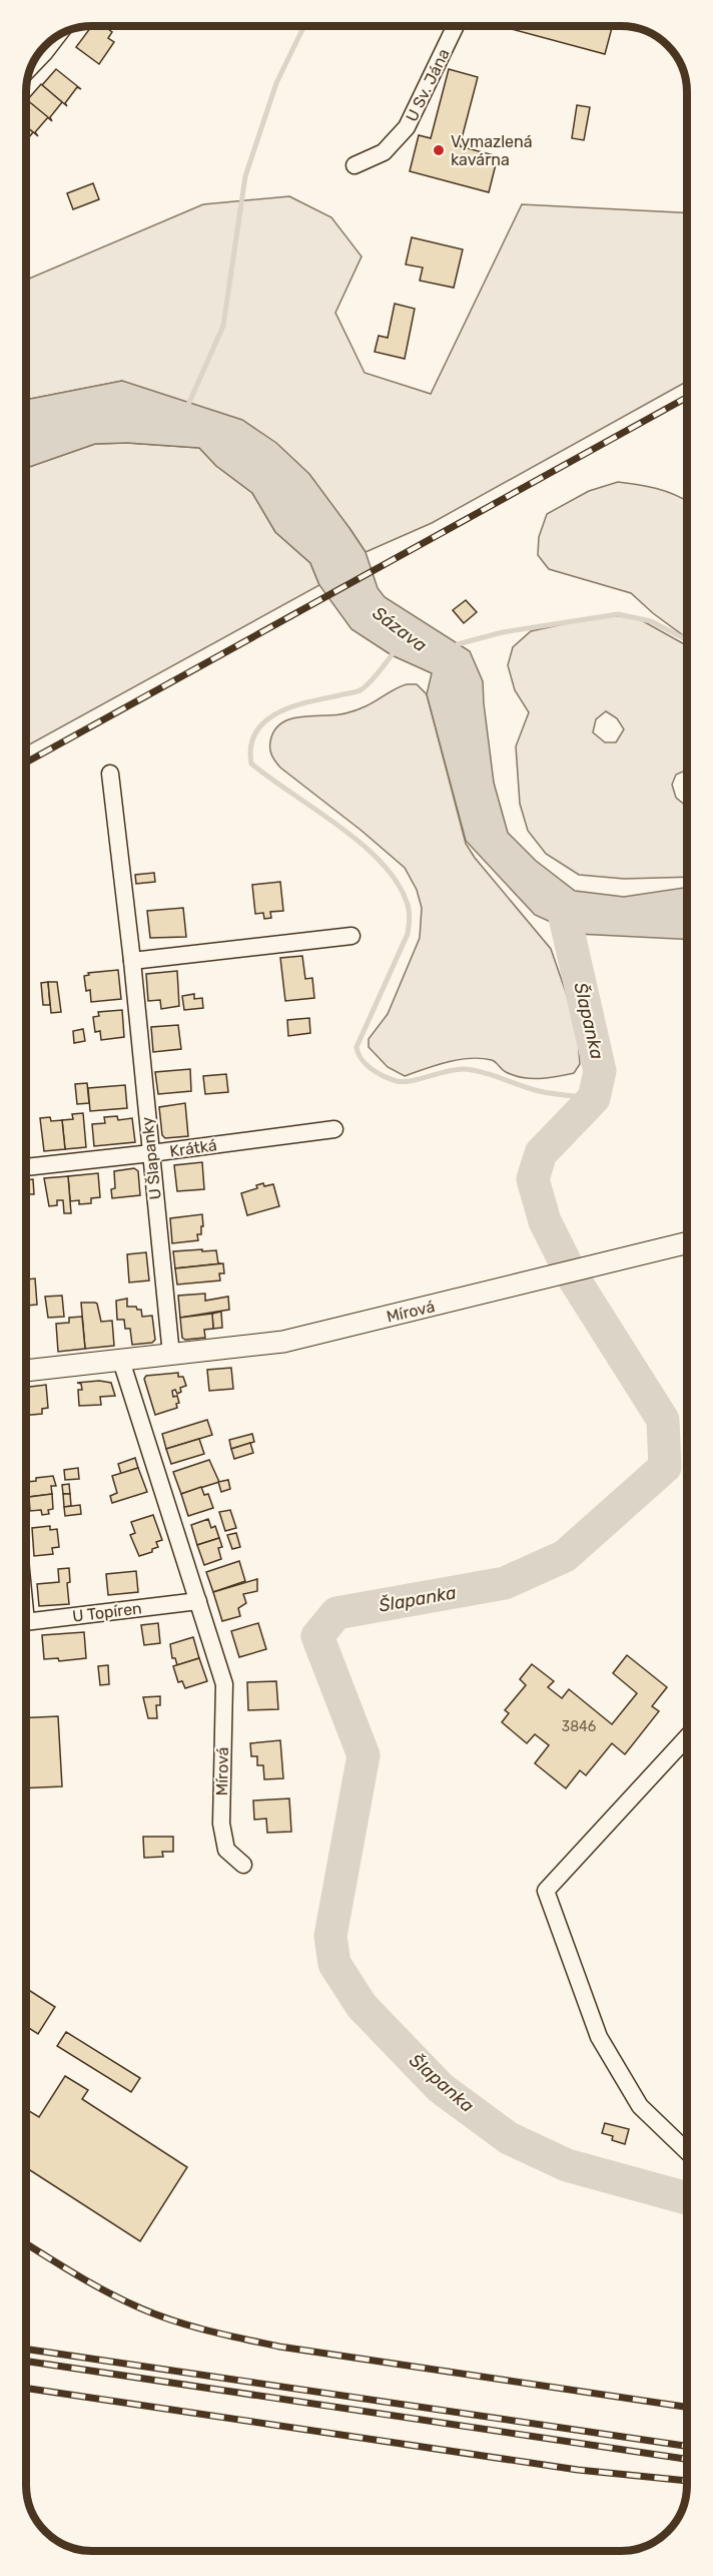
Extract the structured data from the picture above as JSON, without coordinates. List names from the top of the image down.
{
  "streets": {
    "street": [
      "U Sv. Jána",
      "Krátká",
      "U Šlapanky",
      "Mírová",
      "U Topíren"
    ]
  },
  "crossings": [
    ["Krátká", "U Šlapanky"],
    ["U Šlapanky", "Mírová"],
    ["Mírová", "U Topíren"]
  ],
  "water": ["Sázava", "Šlapanka"],
  "places": ["Vymazlená kavárna"],
  "house_numbers": ["3846"]
}
